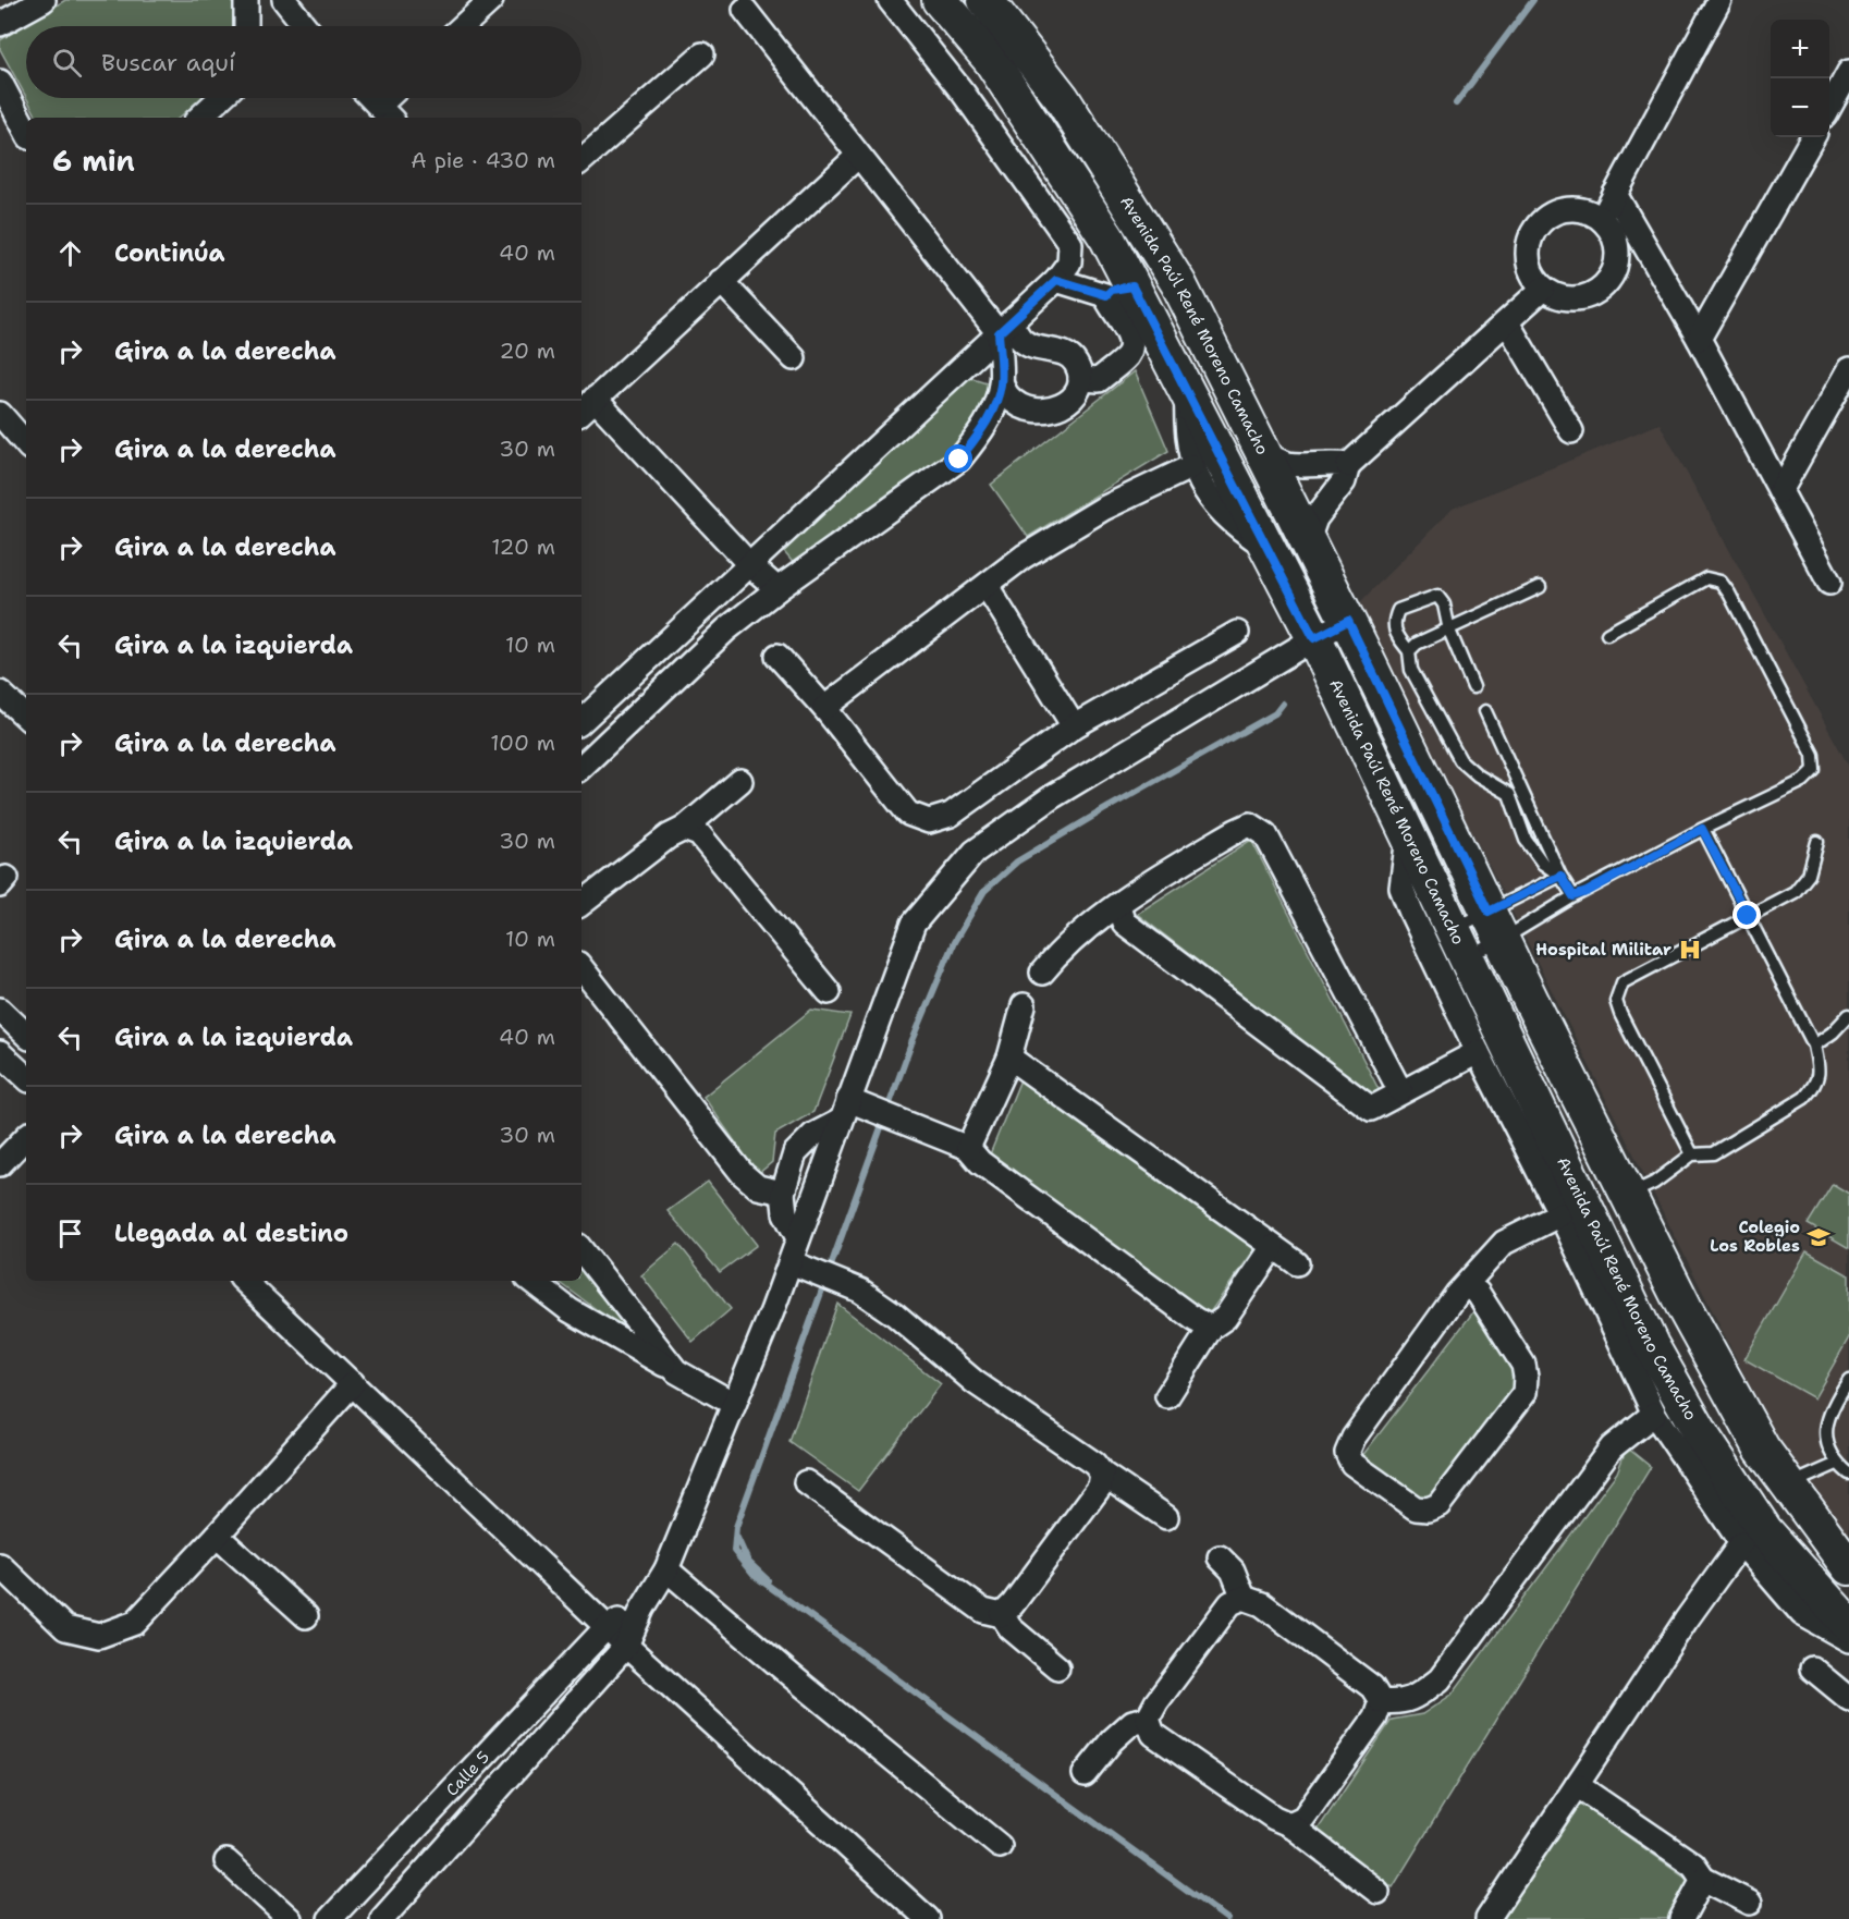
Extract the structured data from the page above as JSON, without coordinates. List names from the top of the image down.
{
  "streets": {
    "main road": ["Avenida Paúl René Moreno Camacho"],
    "street": ["Calle 5"]
  },
  "crossings": [
    ["Avenida Paúl René Moreno Camacho", "Calle 5"]
  ],
  "places": {
    "hospital": ["Hospital Militar"],
    "school or university": ["Colegio Los Robles"]
  },
  "page": {
    "map_buttons": ["+", "−"],
    "search": "Buscar aquí",
    "heading": ["6 min", "A pie · 430 m"],
    "list": [
      ["Continúa", "40 m"],
      ["Gira a la derecha", "20 m"],
      ["Gira a la derecha", "30 m"],
      ["Gira a la derecha", "120 m"],
      ["Gira a la izquierda", "10 m"],
      ["Gira a la derecha", "100 m"],
      ["Gira a la izquierda", "30 m"],
      ["Gira a la derecha", "10 m"],
      ["Gira a la izquierda", "40 m"],
      ["Gira a la derecha", "30 m"],
      "Llegada al destino"
    ]
  }
}
